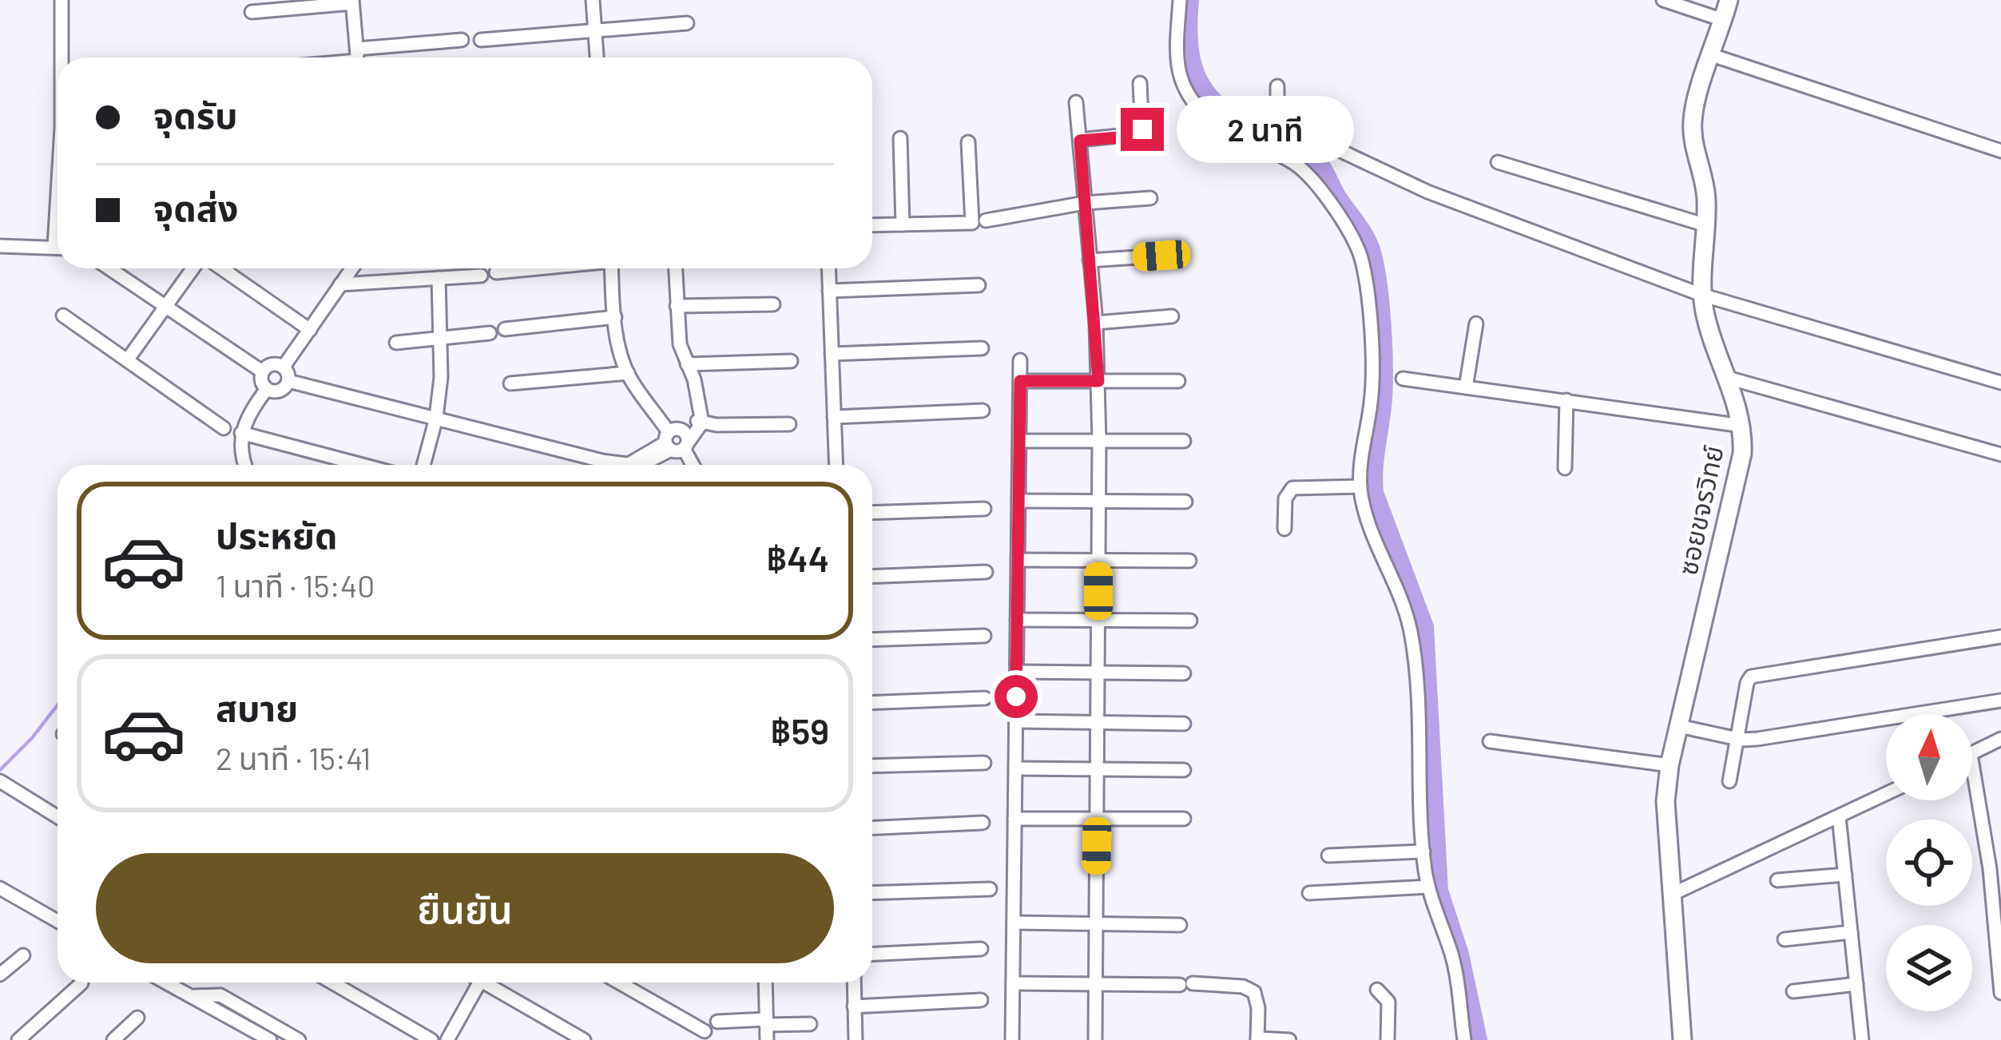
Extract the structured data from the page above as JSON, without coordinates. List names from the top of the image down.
{
  "streets": {
    "street": ["ซอยขจรวิทย์"]
  },
  "north": "top",
  "page": {
    "banner": ["จุดรับ", "จุดส่ง"],
    "bubble": "2 นาที",
    "list": [
      {
        "name": "ประหยัด",
        "note": "1 นาที · 15:40",
        "value": "฿44"
      },
      {
        "name": "สบาย",
        "note": "2 นาที · 15:41",
        "value": "฿59"
      }
    ],
    "buttons": "ยืนยัน"
  }
}
